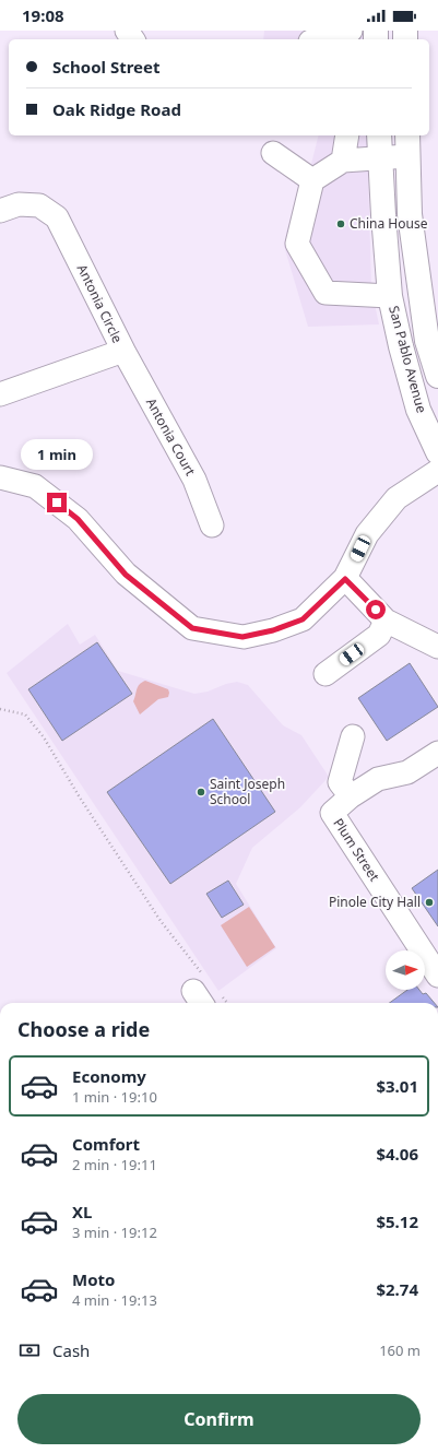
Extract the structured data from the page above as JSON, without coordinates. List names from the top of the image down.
{
  "streets": {
    "main road": ["San Pablo Avenue"],
    "street": ["Antonia Circle", "Antonia Court", "Plum Street"]
  },
  "crossings": [
    ["Antonia Circle", "Antonia Court"]
  ],
  "places": ["China House", "Saint Joseph School", "Pinole City Hall"],
  "north": "right",
  "page": {
    "status": "19:08",
    "banner": ["School Street", "Oak Ridge Road"],
    "bubble": "1 min",
    "heading": "Choose a ride",
    "list": [
      {
        "name": "Economy",
        "note": "1 min · 19:10",
        "value": "$3.01"
      },
      {
        "name": "Comfort",
        "note": "2 min · 19:11",
        "value": "$4.06"
      },
      {
        "name": "XL",
        "note": "3 min · 19:12",
        "value": "$5.12"
      },
      {
        "name": "Moto",
        "note": "4 min · 19:13",
        "value": "$2.74"
      }
    ],
    "pay": ["Cash", "160 m"],
    "buttons": "Confirm"
  }
}
